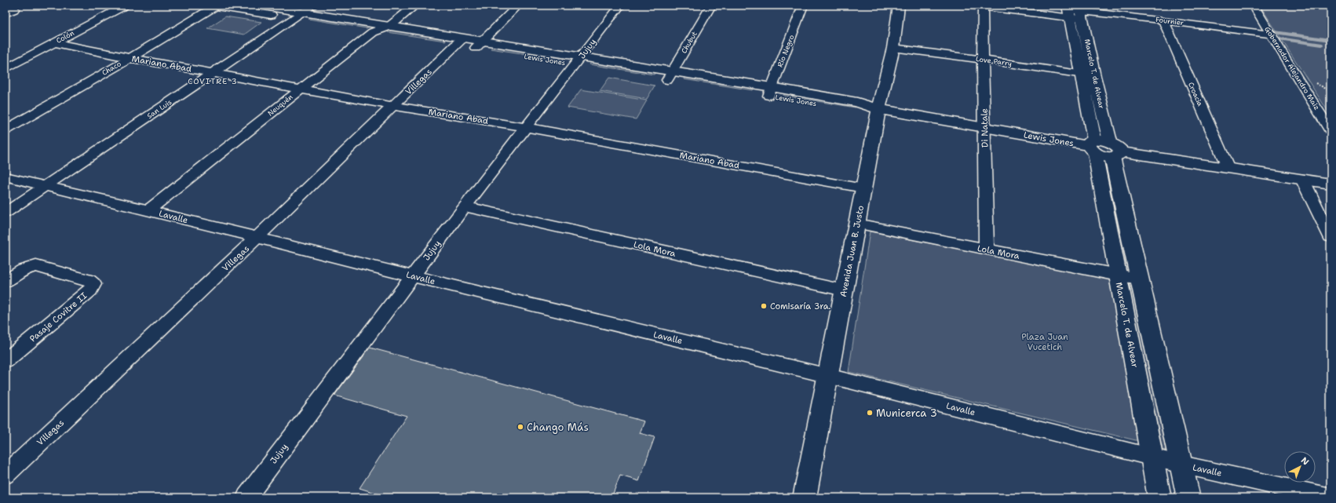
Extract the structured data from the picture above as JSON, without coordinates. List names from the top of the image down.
{
  "streets": {
    "main road": ["Lewis Jones", "Marcelo T. de Alvear", "Avenida Juan B. Justo"],
    "street": [
      "Fournier",
      "Colón",
      "Chubut",
      "Jujuy",
      "Río Negro",
      "Love Parry",
      "Mariano Abad",
      "Chaco",
      "Gobernador Alejandro Maiz",
      "Villegas",
      "Croacia",
      "Neuquén",
      "San Luis",
      "Di Natale",
      "Lavalle",
      "Lola Mora",
      "Pasaje Covitre II"
    ]
  },
  "crossings": [
    ["Fournier", "Gobernador Alejandro Maiz"],
    ["Fournier", "Marcelo T. de Alvear"],
    ["Fournier", "Croacia"],
    ["Fournier", "Di Natale"],
    ["Colón", "Mariano Abad"],
    ["Chubut", "Lewis Jones"],
    ["Jujuy", "Lewis Jones"],
    ["Jujuy", "Mariano Abad"],
    ["Jujuy", "Lavalle"],
    ["Jujuy", "Lola Mora"],
    ["Río Negro", "Lewis Jones"],
    ["Lewis Jones", "Chaco"],
    ["Lewis Jones", "Marcelo T. de Alvear"],
    ["Lewis Jones", "Villegas"],
    ["Lewis Jones", "Croacia"],
    ["Lewis Jones", "Neuquén"],
    ["Lewis Jones", "San Luis"],
    ["Lewis Jones", "Di Natale"],
    ["Lewis Jones", "Avenida Juan B. Justo"],
    ["Love Parry", "Marcelo T. de Alvear"],
    ["Love Parry", "Di Natale"],
    ["Love Parry", "Avenida Juan B. Justo"],
    ["Mariano Abad", "Chaco"],
    ["Mariano Abad", "Villegas"],
    ["Mariano Abad", "Neuquén"],
    ["Mariano Abad", "San Luis"],
    ["Mariano Abad", "Avenida Juan B. Justo"],
    ["Marcelo T. de Alvear", "Lavalle"],
    ["Marcelo T. de Alvear", "Lola Mora"],
    ["Villegas", "Lavalle"],
    ["Neuquén", "Lavalle"],
    ["San Luis", "Lavalle"],
    ["Di Natale", "Lola Mora"],
    ["Lavalle", "Avenida Juan B. Justo"],
    ["Lola Mora", "Avenida Juan B. Justo"]
  ],
  "districts": ["COVITRE 3"],
  "parks": ["Plaza Juan Vucetich"],
  "places": ["Comisaría 3ra.", "Municerca 3", "Chango Más"],
  "north": "top right"
}
